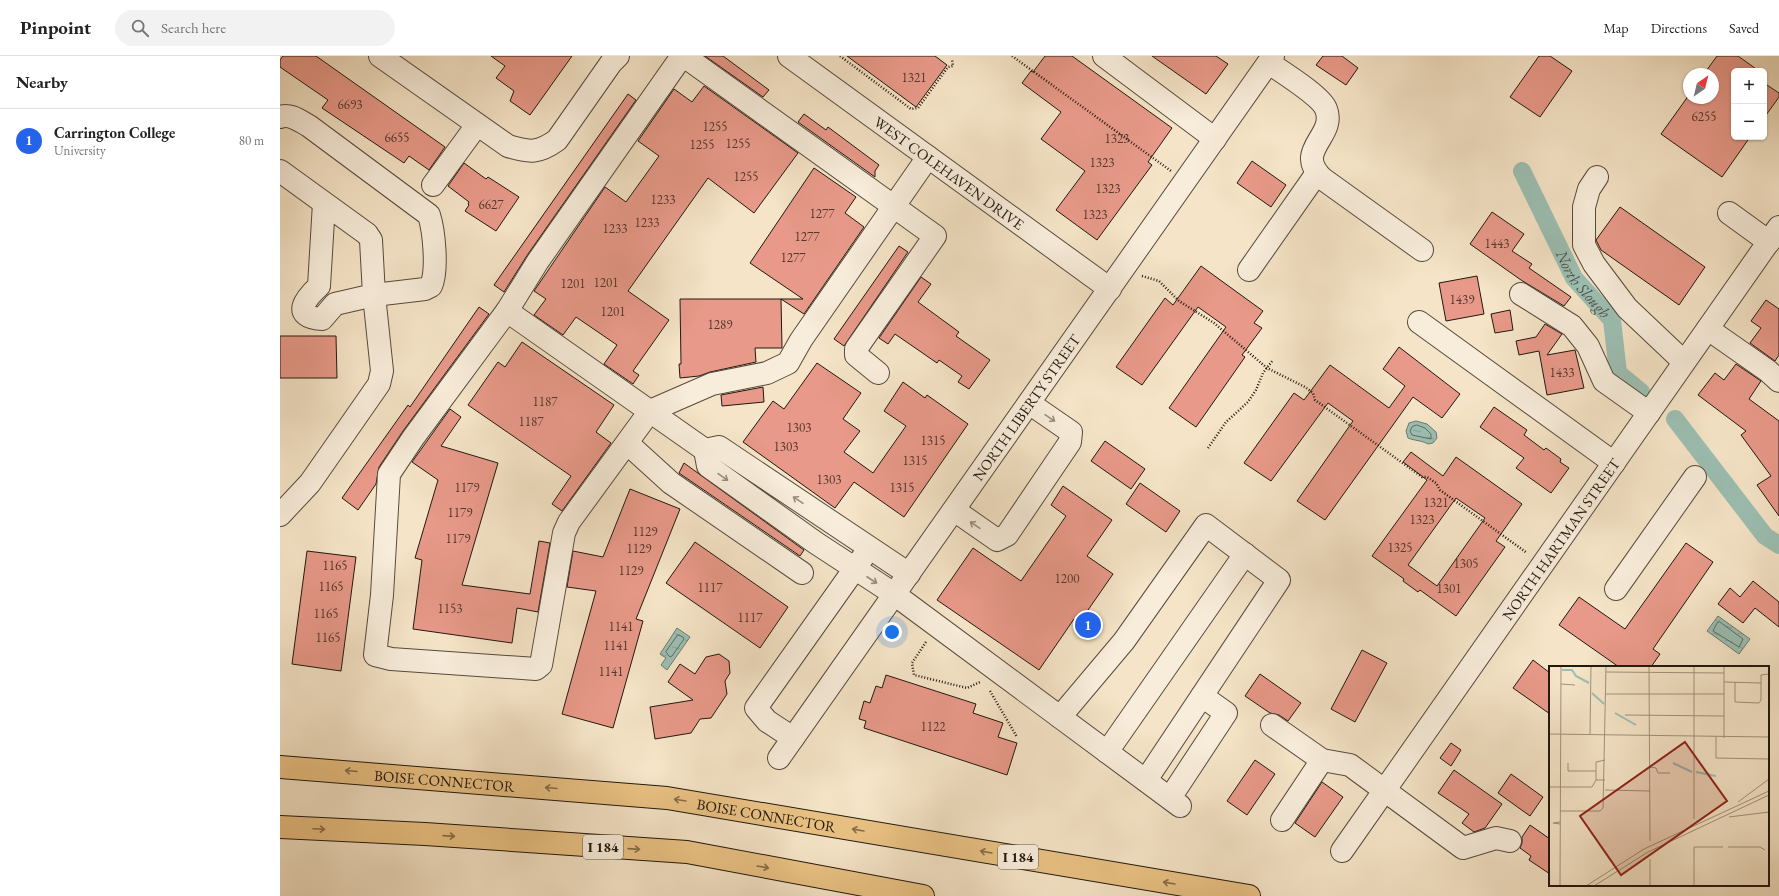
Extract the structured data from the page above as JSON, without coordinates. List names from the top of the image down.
{
  "streets": {
    "highway": ["BOISE CONNECTOR", "I 184"],
    "street": ["WEST COLEHAVEN DRIVE", "NORTH LIBERTY STREET", "NORTH HARTMAN STREET"]
  },
  "crossings": [
    ["WEST COLEHAVEN DRIVE", "NORTH LIBERTY STREET"]
  ],
  "water": ["North Slough"],
  "house_numbers": [
    "1321",
    "6693",
    "6255",
    "1255",
    "6655",
    "1323",
    "1255",
    "1255",
    "1323",
    "1255",
    "1323",
    "1233",
    "6627",
    "1277",
    "1323",
    "1233",
    "1233",
    "1277",
    "1443",
    "1277",
    "1201",
    "1201",
    "1439",
    "1201",
    "1289",
    "1433",
    "1187",
    "1187",
    "1303",
    "1315",
    "1303",
    "1315",
    "1303",
    "1179",
    "1315",
    "1321",
    "1179",
    "1323",
    "1129",
    "1179",
    "1325",
    "1129",
    "1305",
    "1165",
    "1129",
    "1200",
    "1165",
    "1117",
    "1301",
    "1153",
    "1165",
    "1117",
    "1141",
    "1165",
    "1141",
    "1141",
    "1122"
  ],
  "north": "top right",
  "page": {
    "header": "Pinpoint",
    "search": "Search here",
    "nav": ["Map", "Directions", "Saved"],
    "heading": "Nearby",
    "map_buttons": ["+", "−"],
    "list": [
      {
        "mark": "1",
        "name": "Carrington College",
        "note": "University",
        "value": "80 m"
      }
    ],
    "pins": "1"
  }
}
